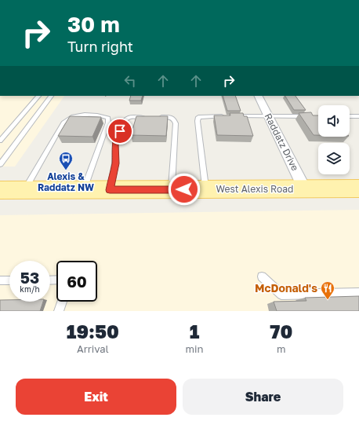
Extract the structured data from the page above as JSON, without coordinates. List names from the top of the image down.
{
  "streets": {
    "main road": ["West Alexis Road"],
    "street": ["Raddatz Drive"]
  },
  "crossings": [
    ["Raddatz Drive", "West Alexis Road"]
  ],
  "places": {
    "bus stop": ["Alexis & Raddatz NW"],
    "restaurant": ["McDonald's"]
  },
  "page": {
    "turn": ["30 m", "Turn right"],
    "speed": "53 km/h",
    "limit": "60",
    "eta": [
      "19:50",
      "Arrival",
      "1",
      "min",
      "70",
      "m"
    ],
    "buttons": ["Exit", "Share"]
  }
}
